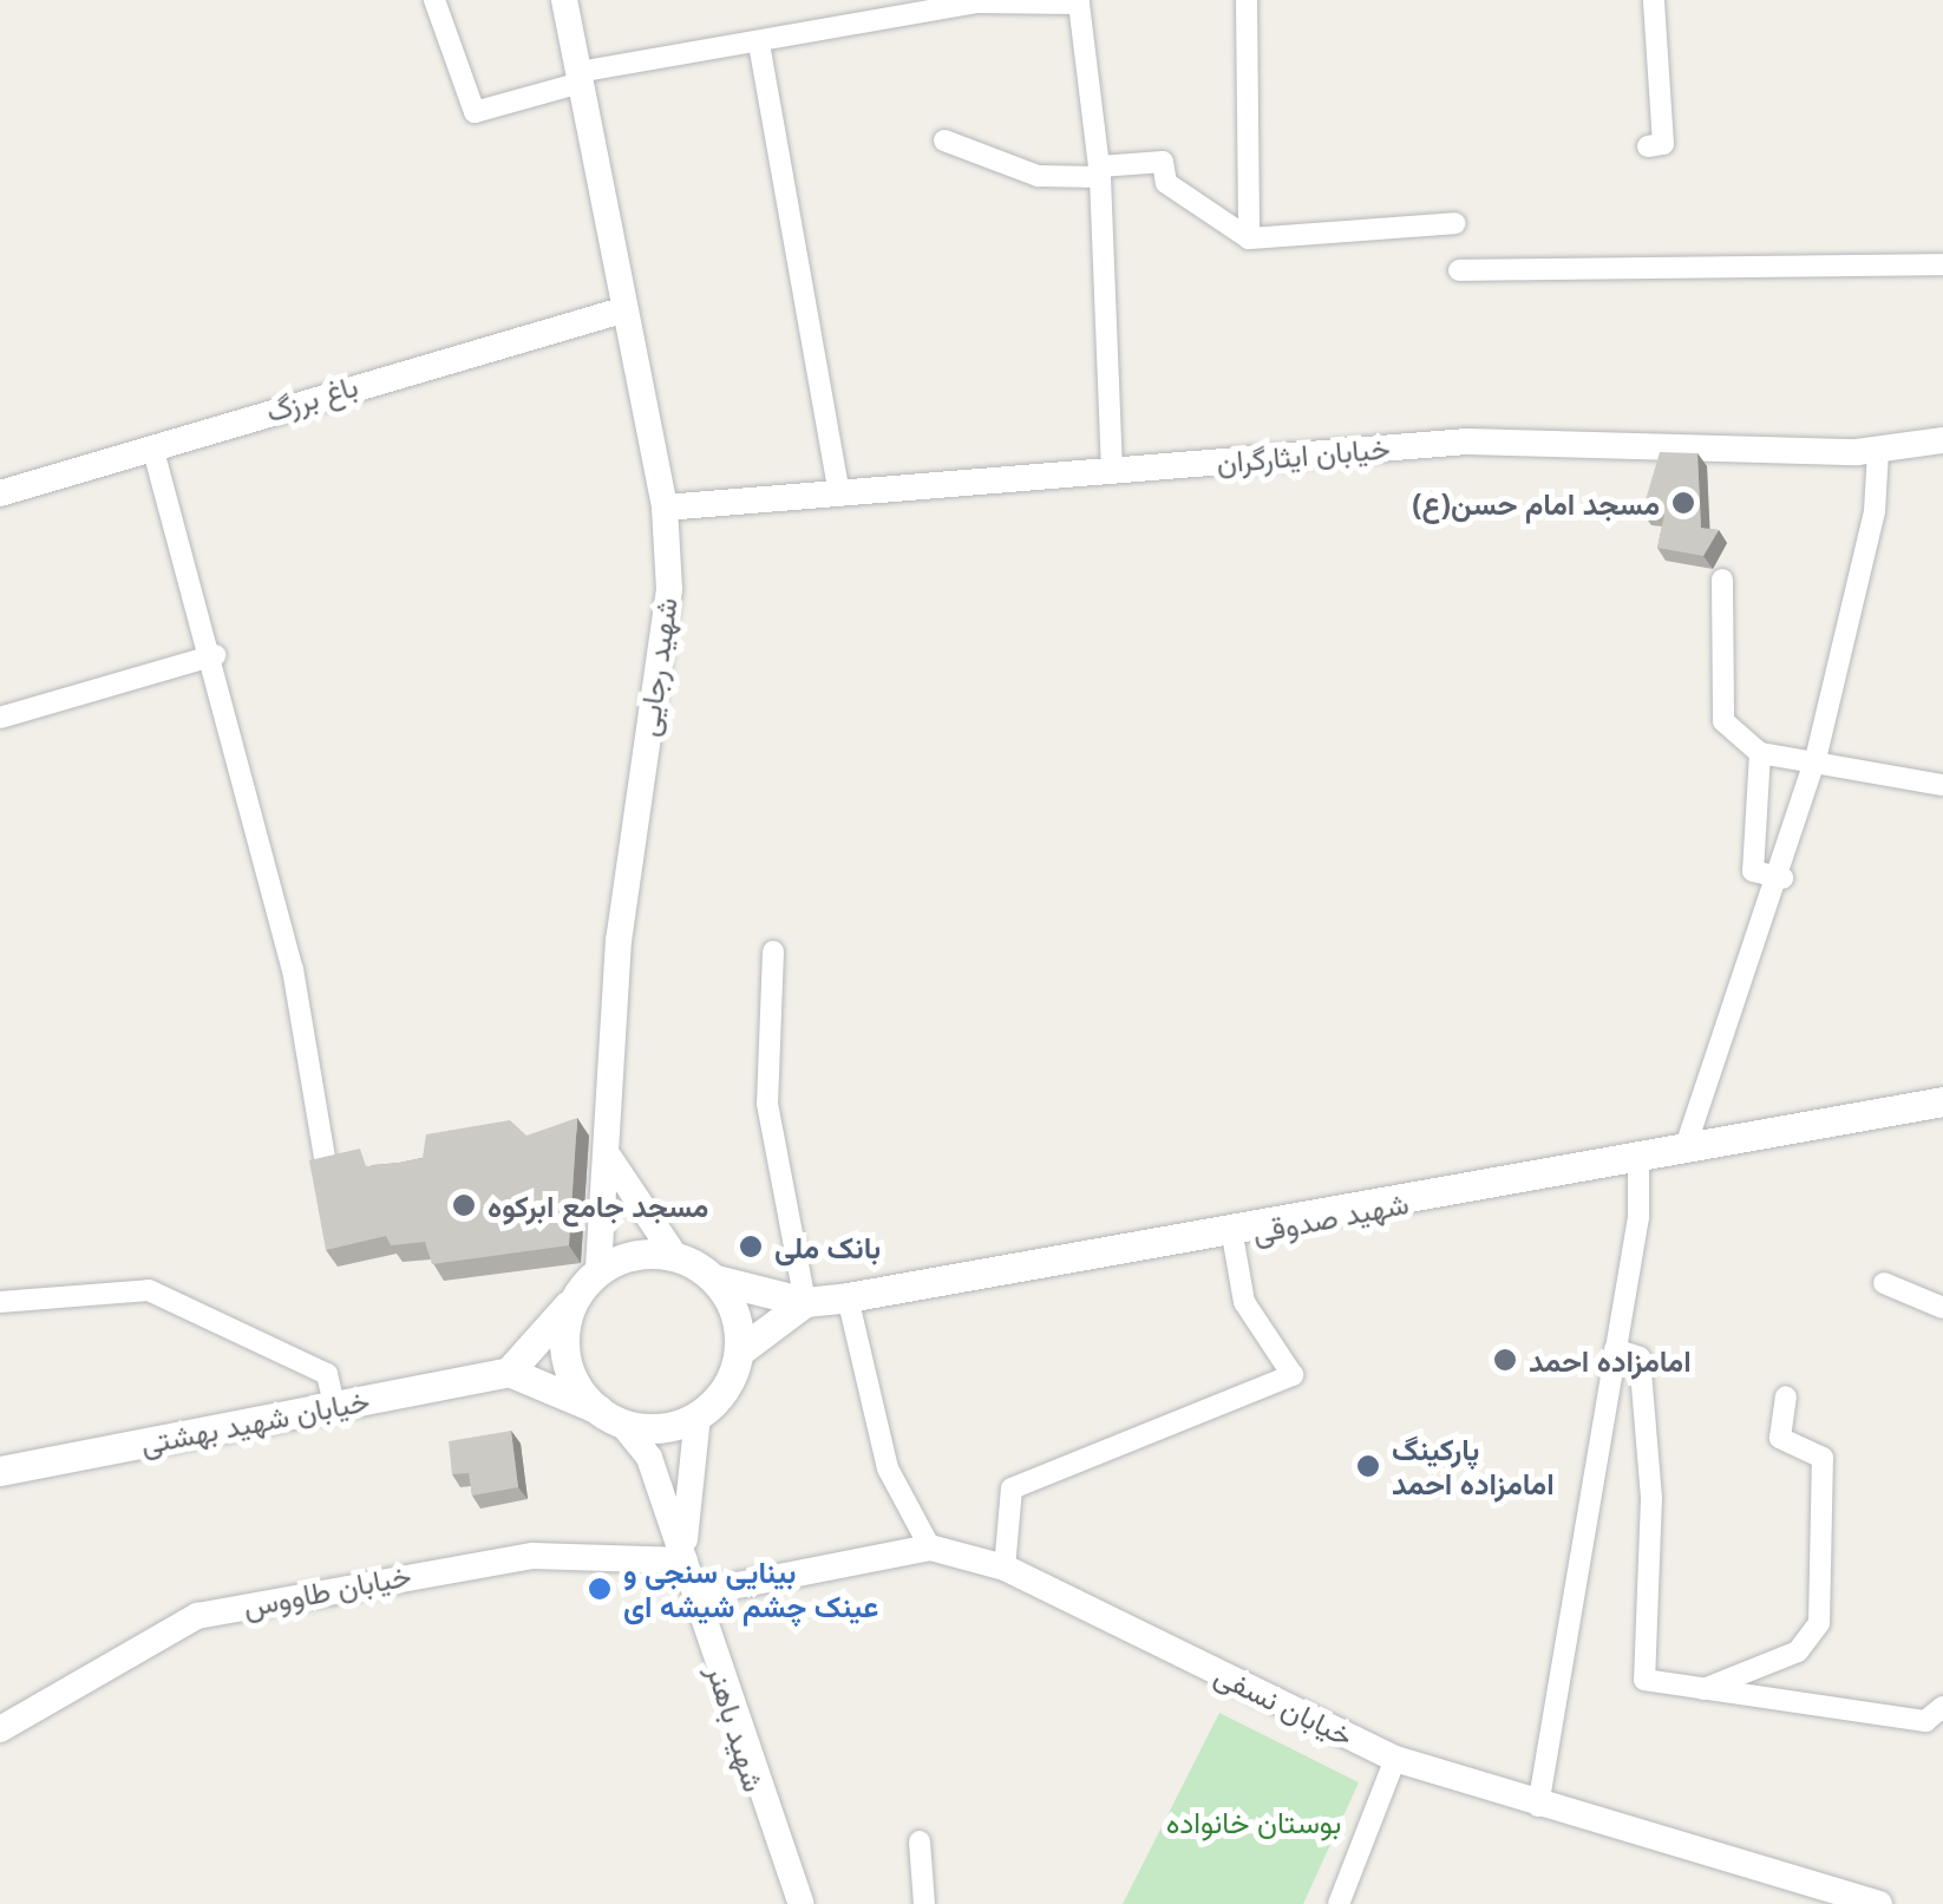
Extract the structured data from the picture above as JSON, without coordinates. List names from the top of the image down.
{
  "streets": {
    "main road": ["شهید صدوقی", "خیابان شهید بهشتی"],
    "street": [
      "باغ برزگ",
      "خیابان ایثارگران",
      "شهید رجایی",
      "خیابان طاووس",
      "خیابان نسفی",
      "شهید باهنر"
    ]
  },
  "crossings": [
    ["باغ برزگ", "شهید رجایی"],
    ["خیابان ایثارگران", "شهید رجایی"],
    ["شهید رجایی", "شهید صدوقی"],
    ["شهید رجایی", "شهید باهنر"],
    ["شهید صدوقی", "شهید باهنر"],
    ["خیابان طاووس", "شهید باهنر"],
    ["خیابان نسفی", "شهید باهنر"]
  ],
  "parks": ["بوستان خانواده"],
  "places": [
    "مسجد امام حسن(ع)",
    "مسجد جامع ابرکوه",
    "بانک ملی",
    "امامزاده احمد",
    "پارکینگ امامزاده احمد",
    "بینایی سنجی و عینک چشم شیشه ای"
  ]
}
